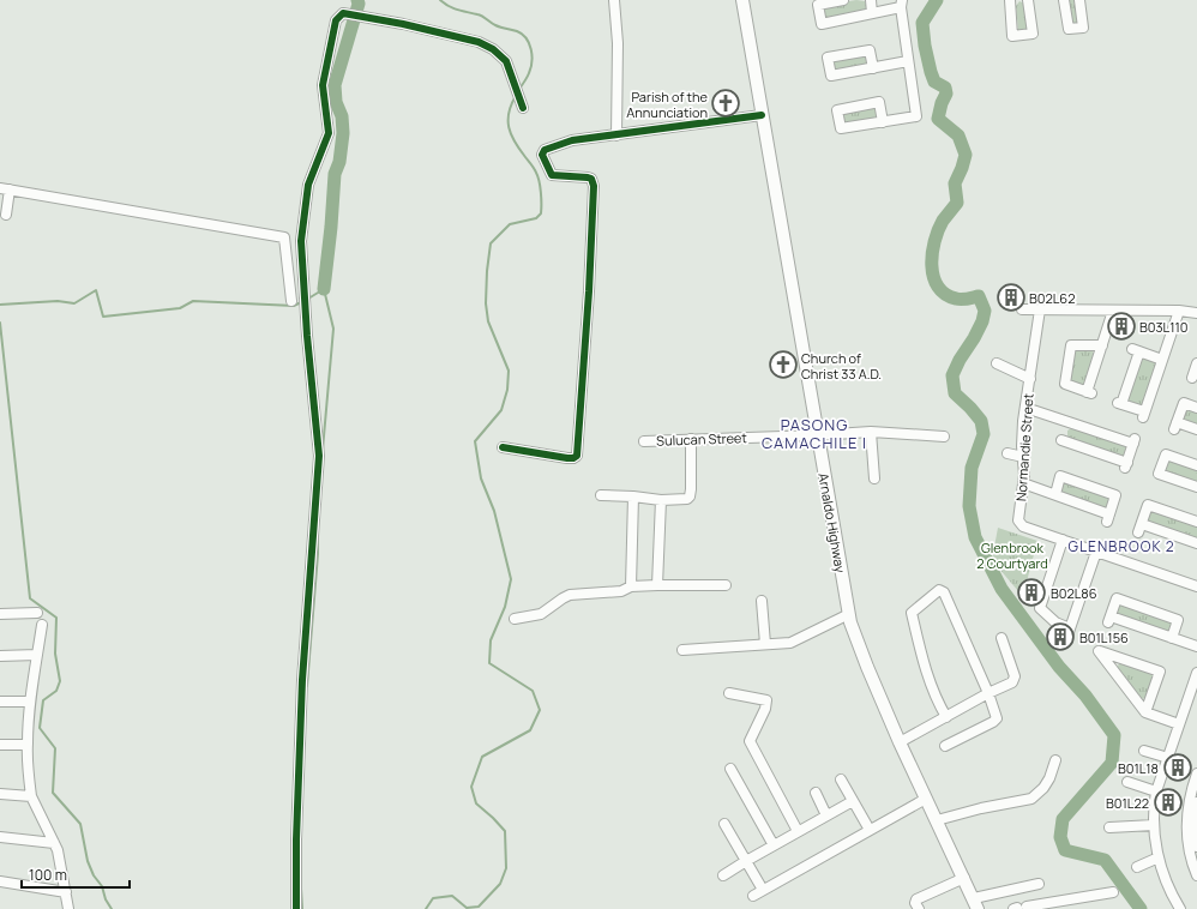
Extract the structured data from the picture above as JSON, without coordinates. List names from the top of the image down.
{
  "streets": {
    "main road": ["Arnaldo Highway"],
    "street": ["Sulucan Street", "Normandie Street"]
  },
  "crossings": [
    ["Sulucan Street", "Arnaldo Highway"]
  ],
  "districts": ["PASONG CAMACHILE I", "GLENBROOK 2"],
  "parks": ["Glenbrook 2 Courtyard"],
  "places": {
    "church": ["Parish of the Annunciation", "Church of Christ 33 A.D."],
    "building": [
      "B02L62",
      "B03L110",
      "B02L86",
      "B01L156",
      "B01L18",
      "B01L22"
    ]
  },
  "scale_bar": "100 m"
}
